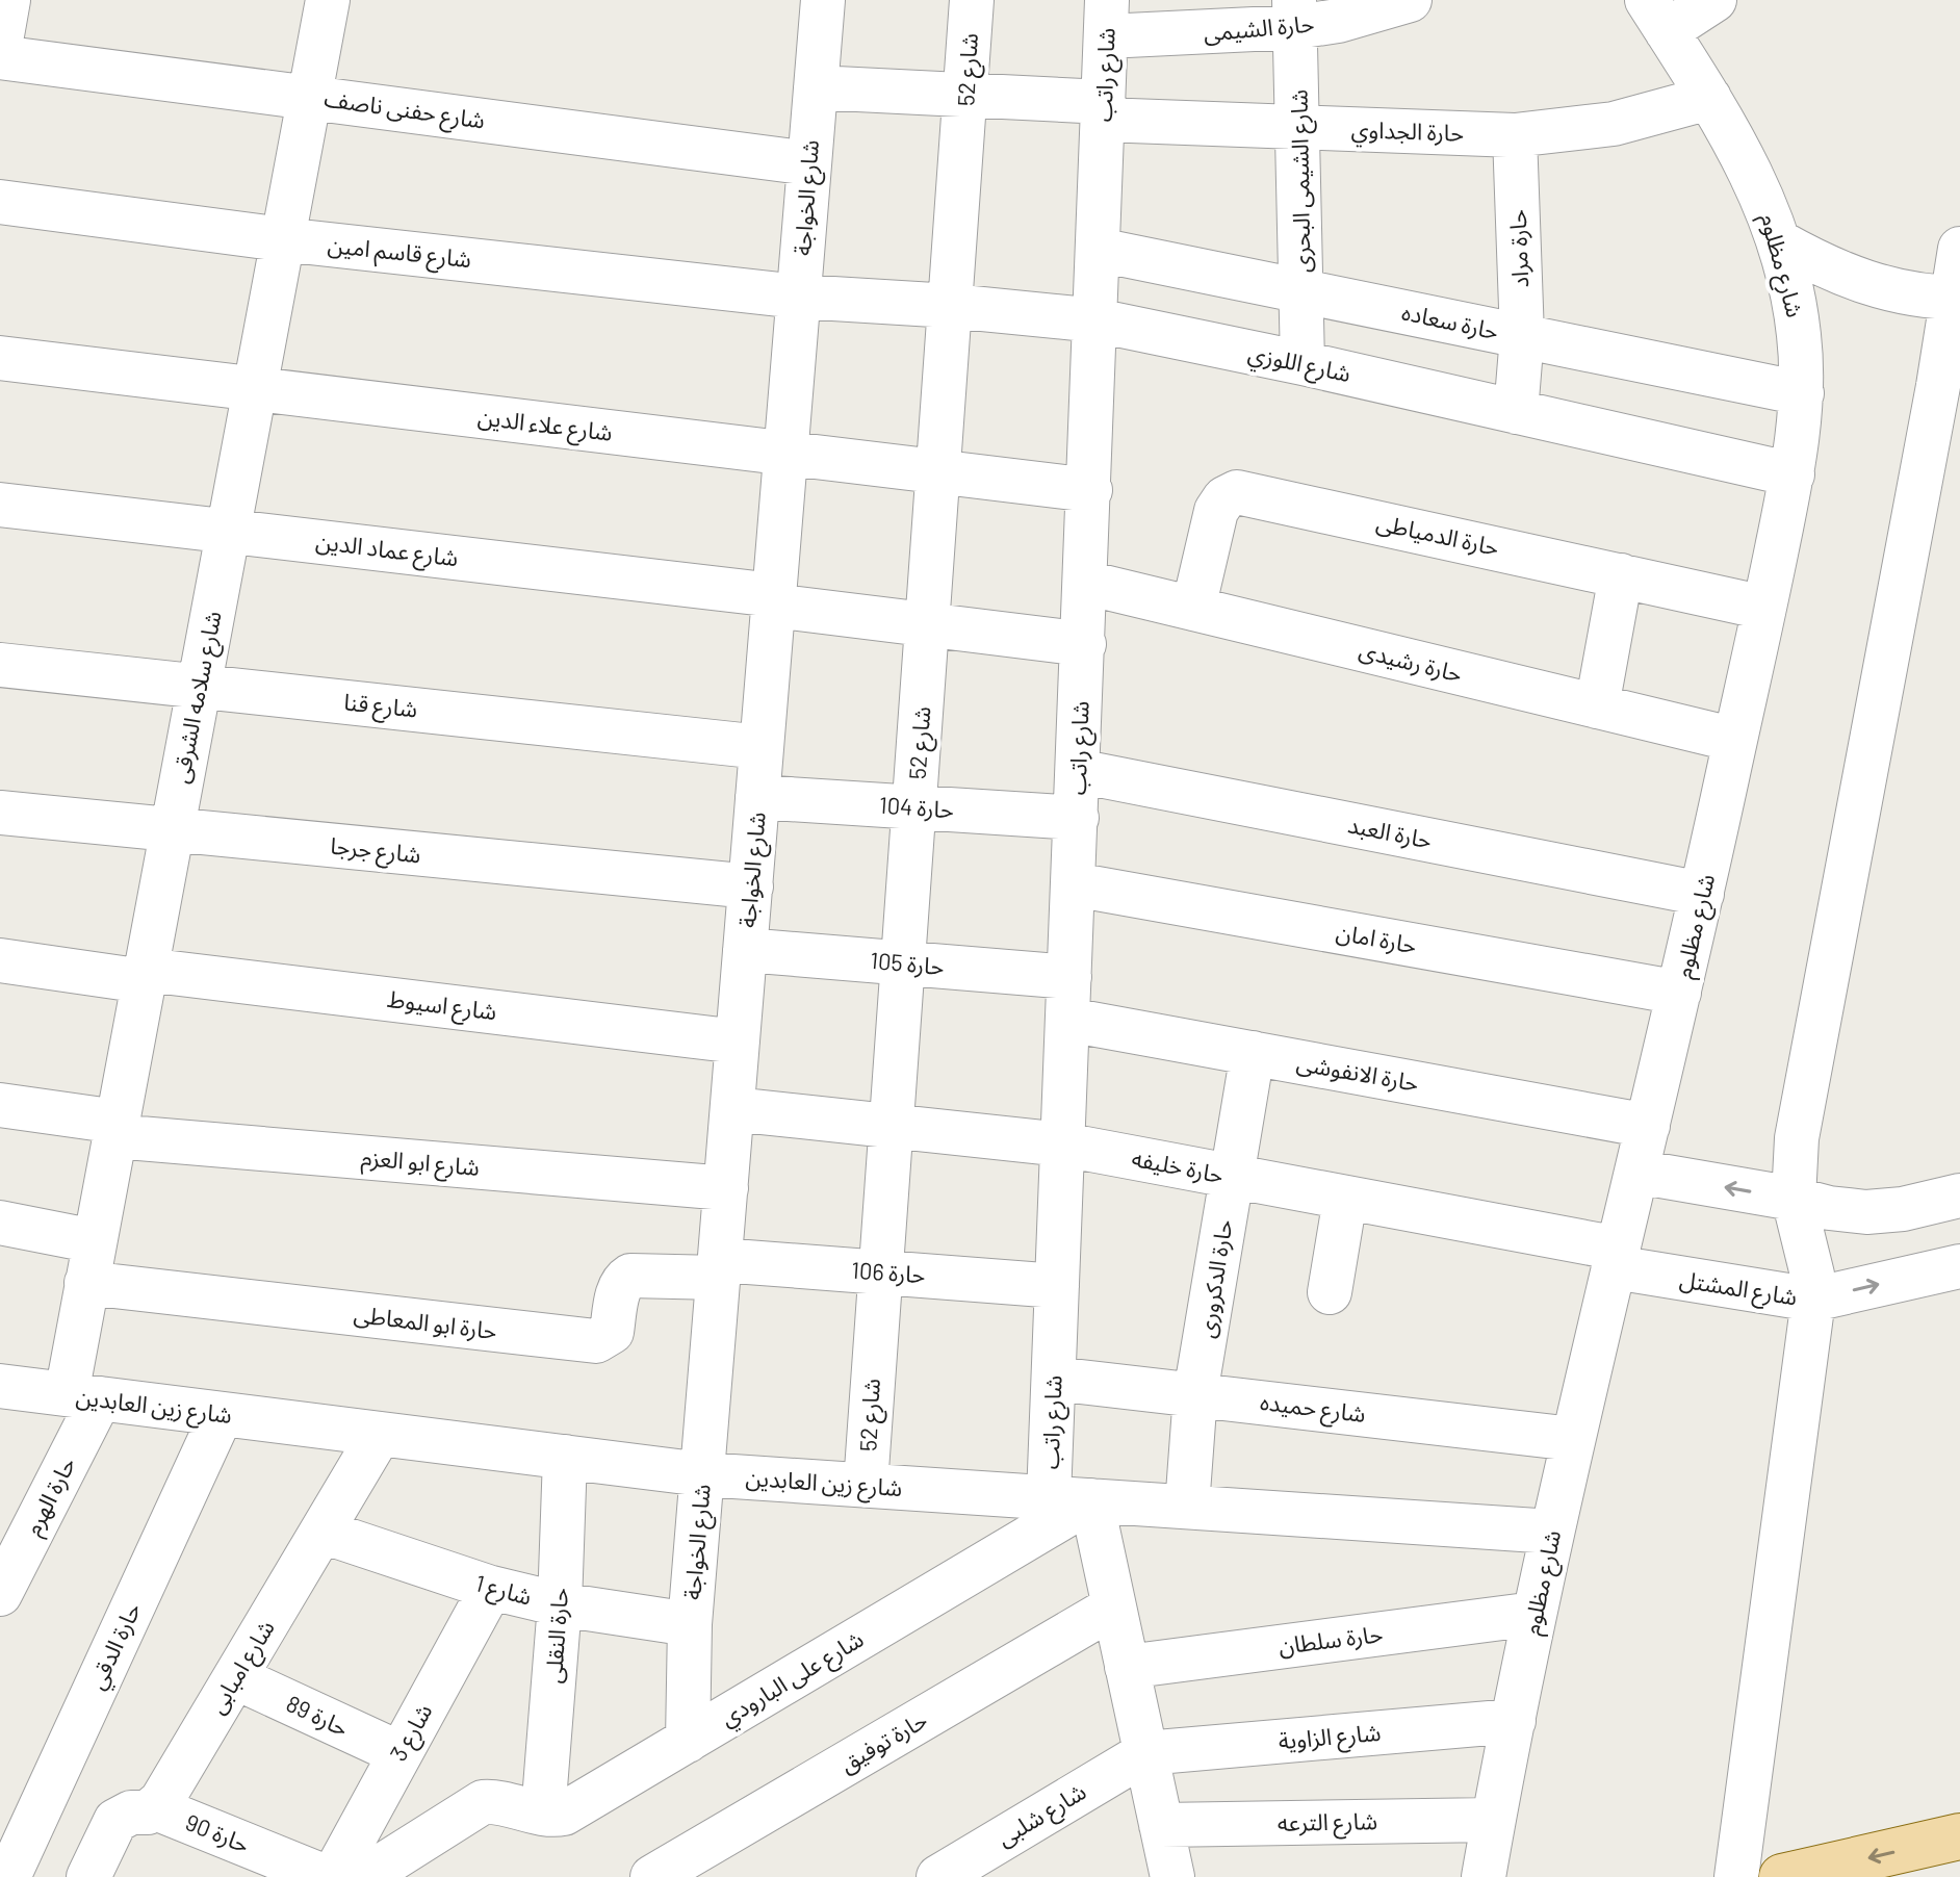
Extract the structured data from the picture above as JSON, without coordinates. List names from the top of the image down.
{
  "streets": {
    "street": [
      "حارة الشيمى",
      "شارع 52",
      "شارع راتب",
      "شارع حفنى ناصف",
      "حارة الجداوي",
      "شارع الشيمى البحرى",
      "شارع الخواجة",
      "حارة مراد",
      "شارع قاسم امين",
      "شارع مظلوم",
      "حارة سعاده",
      "شارع اللوزي",
      "شارع علاء الدين",
      "حارة الدمياطى",
      "شارع عماد الدين",
      "حارة رشيدى",
      "شارع سلامه الشرقى",
      "شارع قنا",
      "حارة 104",
      "حارة العبد",
      "شارع جرجا",
      "حارة امان",
      "حارة 105",
      "شارع اسيوط",
      "حارة الانفوشى",
      "شارع ابو العزم",
      "حارة خليفه",
      "حارة 106",
      "حارة الدكرورى",
      "شارع المشتل",
      "حارة ابو المعاطى",
      "شارع زين العابدين",
      "شارع حميده",
      "حارة الهرم",
      "شارع 1",
      "حارة النقلى",
      "حارة سلطان",
      "حارة الدقي",
      "شارع امبابى",
      "شارع على البارودي",
      "حارة 89",
      "شارع 3",
      "شارع الزاوية",
      "حارة توفيق",
      "شارع شلبى",
      "شارع الترعه",
      "حارة 90"
    ]
  },
  "crossings": [
    ["حارة الشيمى", "شارع راتب"],
    ["حارة الشيمى", "شارع الشيمى البحرى"],
    ["شارع 52", "حارة الجداوي"],
    ["شارع 52", "شارع اللوزي"],
    ["شارع 52", "شارع علاء الدين"],
    ["شارع 52", "شارع عماد الدين"],
    ["شارع 52", "حارة 104"],
    ["شارع 52", "حارة 105"],
    ["شارع 52", "حارة خليفه"],
    ["شارع 52", "حارة 106"],
    ["شارع 52", "شارع زين العابدين"],
    ["شارع راتب", "حارة الجداوي"],
    ["شارع راتب", "حارة سعاده"],
    ["شارع راتب", "شارع اللوزي"],
    ["شارع راتب", "شارع علاء الدين"],
    ["شارع راتب", "شارع عماد الدين"],
    ["شارع راتب", "حارة رشيدى"],
    ["شارع راتب", "حارة 104"],
    ["شارع راتب", "حارة العبد"],
    ["شارع راتب", "حارة امان"],
    ["شارع راتب", "حارة 105"],
    ["شارع راتب", "حارة الانفوشى"],
    ["شارع راتب", "حارة خليفه"],
    ["شارع راتب", "حارة 106"],
    ["شارع راتب", "شارع زين العابدين"],
    ["شارع راتب", "شارع حميده"],
    ["شارع حفنى ناصف", "شارع الخواجة"],
    ["شارع حفنى ناصف", "شارع سلامه الشرقى"],
    ["حارة الجداوي", "شارع الشيمى البحرى"],
    ["حارة الجداوي", "شارع الخواجة"],
    ["حارة الجداوي", "حارة مراد"],
    ["حارة الجداوي", "شارع مظلوم"],
    ["شارع الشيمى البحرى", "حارة سعاده"],
    ["شارع الشيمى البحرى", "شارع اللوزي"],
    ["شارع الخواجة", "شارع قاسم امين"],
    ["شارع الخواجة", "شارع اللوزي"],
    ["شارع الخواجة", "شارع علاء الدين"],
    ["شارع الخواجة", "شارع عماد الدين"],
    ["شارع الخواجة", "شارع قنا"],
    ["شارع الخواجة", "حارة 104"],
    ["شارع الخواجة", "شارع جرجا"],
    ["شارع الخواجة", "حارة 105"],
    ["شارع الخواجة", "شارع اسيوط"],
    ["شارع الخواجة", "شارع ابو العزم"],
    ["شارع الخواجة", "حارة خليفه"],
    ["شارع الخواجة", "حارة 106"],
    ["شارع الخواجة", "حارة ابو المعاطى"],
    ["شارع الخواجة", "شارع زين العابدين"],
    ["شارع الخواجة", "شارع 1"],
    ["شارع الخواجة", "شارع على البارودي"],
    ["حارة مراد", "حارة سعاده"],
    ["حارة مراد", "شارع اللوزي"],
    ["شارع قاسم امين", "شارع اللوزي"],
    ["شارع قاسم امين", "شارع سلامه الشرقى"],
    ["شارع مظلوم", "حارة سعاده"],
    ["شارع مظلوم", "شارع اللوزي"],
    ["شارع مظلوم", "حارة الدمياطى"],
    ["شارع مظلوم", "حارة رشيدى"],
    ["شارع مظلوم", "حارة العبد"],
    ["شارع مظلوم", "حارة امان"],
    ["شارع مظلوم", "حارة الانفوشى"],
    ["شارع مظلوم", "حارة خليفه"],
    ["شارع مظلوم", "شارع المشتل"],
    ["شارع مظلوم", "شارع زين العابدين"],
    ["شارع مظلوم", "شارع حميده"],
    ["شارع مظلوم", "حارة سلطان"],
    ["شارع مظلوم", "شارع الزاوية"],
    ["شارع مظلوم", "شارع الترعه"],
    ["شارع علاء الدين", "شارع سلامه الشرقى"],
    ["حارة الدمياطى", "حارة رشيدى"],
    ["شارع عماد الدين", "شارع سلامه الشرقى"],
    ["شارع سلامه الشرقى", "شارع قنا"],
    ["شارع سلامه الشرقى", "شارع جرجا"],
    ["شارع سلامه الشرقى", "شارع اسيوط"],
    ["شارع سلامه الشرقى", "شارع ابو العزم"],
    ["شارع سلامه الشرقى", "حارة ابو المعاطى"],
    ["شارع سلامه الشرقى", "شارع زين العابدين"],
    ["شارع سلامه الشرقى", "حارة الهرم"],
    ["حارة الانفوشى", "حارة الدكرورى"],
    ["حارة خليفه", "حارة الدكرورى"],
    ["حارة خليفه", "شارع المشتل"],
    ["حارة 106", "حارة ابو المعاطى"],
    ["حارة الدكرورى", "شارع زين العابدين"],
    ["حارة الدكرورى", "شارع حميده"],
    ["شارع زين العابدين", "حارة الهرم"],
    ["شارع زين العابدين", "حارة النقلى"],
    ["شارع زين العابدين", "حارة الدقي"],
    ["شارع زين العابدين", "شارع امبابى"],
    ["شارع زين العابدين", "شارع على البارودي"],
    ["شارع 1", "حارة النقلى"],
    ["شارع 1", "شارع امبابى"],
    ["شارع 1", "شارع 3"],
    ["حارة النقلى", "شارع على البارودي"],
    ["شارع امبابى", "حارة 89"],
    ["شارع امبابى", "حارة 90"],
    ["حارة 89", "شارع 3"],
    ["شارع الزاوية", "شارع شلبى"]
  ]
}
